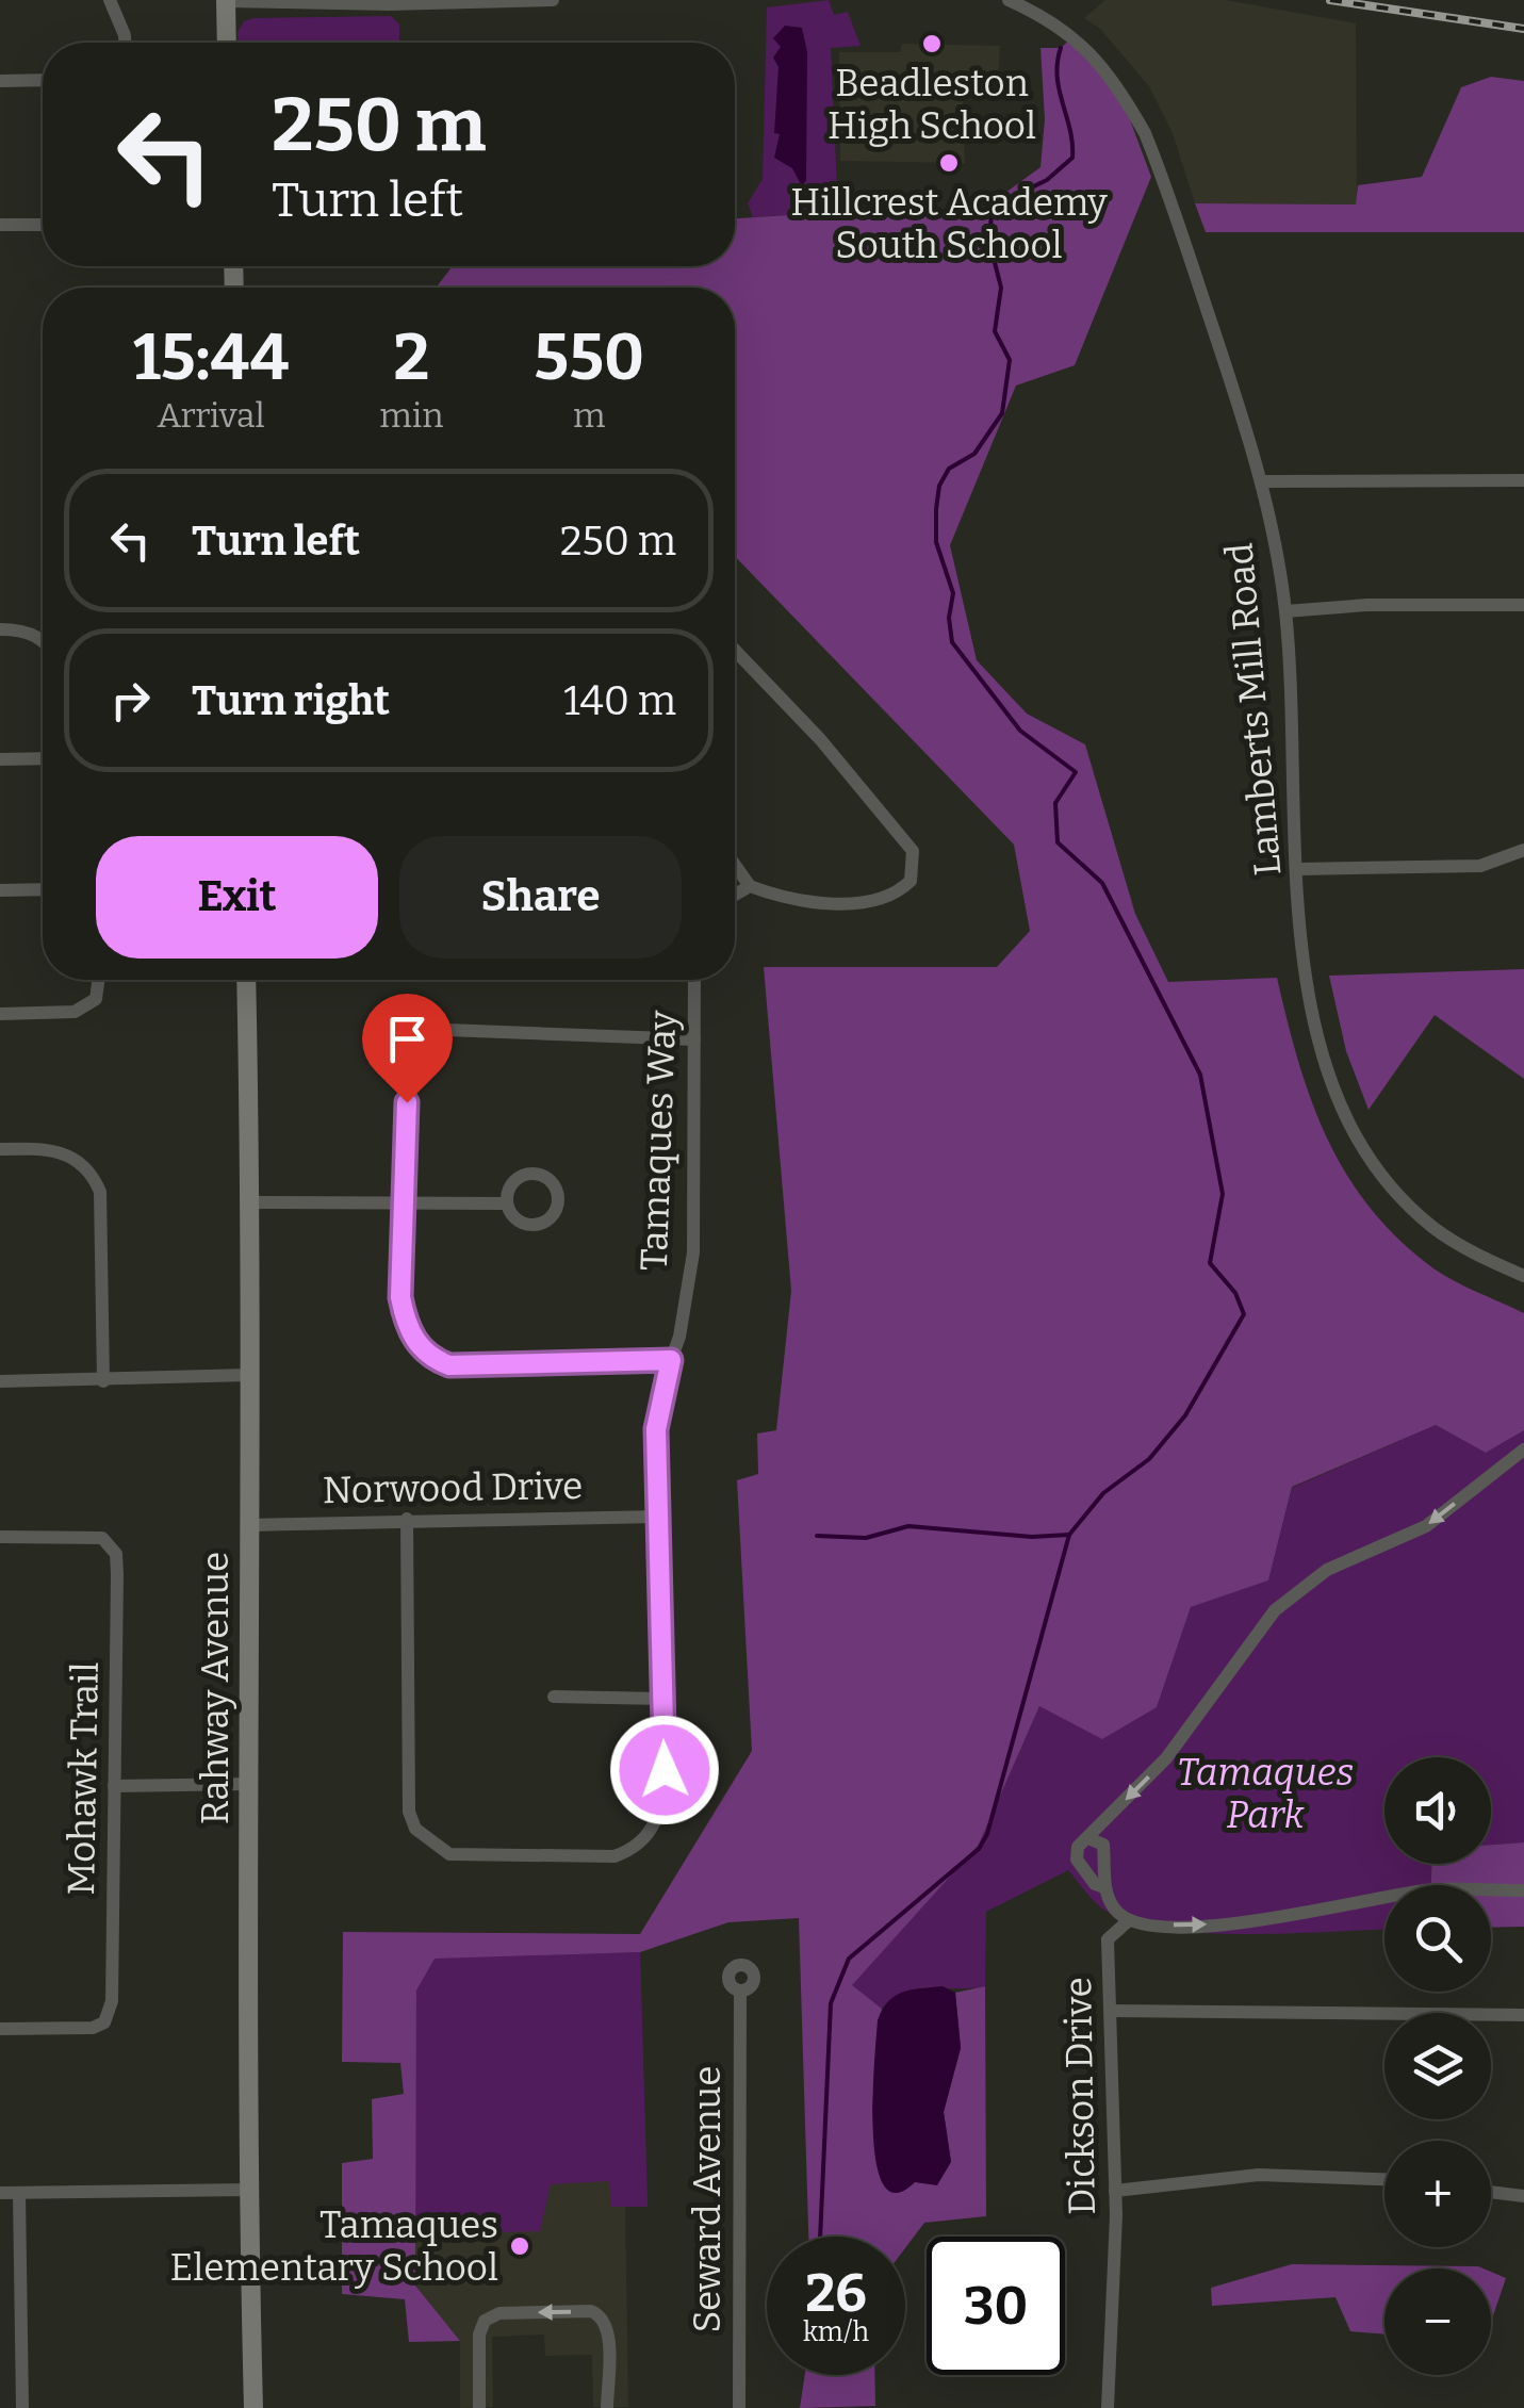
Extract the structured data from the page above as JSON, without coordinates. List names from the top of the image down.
{
  "streets": {
    "street": [
      "Lamberts Mill Road",
      "Tamaques Way",
      "Norwood Drive",
      "Rahway Avenue",
      "Mohawk Trail",
      "Dickson Drive",
      "Seward Avenue"
    ]
  },
  "crossings": [
    ["Tamaques Way", "Norwood Drive"],
    ["Norwood Drive", "Rahway Avenue"]
  ],
  "parks": ["Tamaques Park"],
  "places": ["Beadleston High School", "Hillcrest Academy South School", "Tamaques Elementary School"],
  "page": {
    "turn": ["250 m", "Turn left"],
    "eta": [
      "15:44",
      "Arrival",
      "2",
      "min",
      "550",
      "m"
    ],
    "list": [
      {
        "name": "Turn left",
        "value": "250 m"
      },
      {
        "name": "Turn right",
        "value": "140 m"
      }
    ],
    "buttons": ["Exit", "Share"],
    "map_buttons": ["+", "−"],
    "speed": "26 km/h",
    "limit": "30"
  }
}
